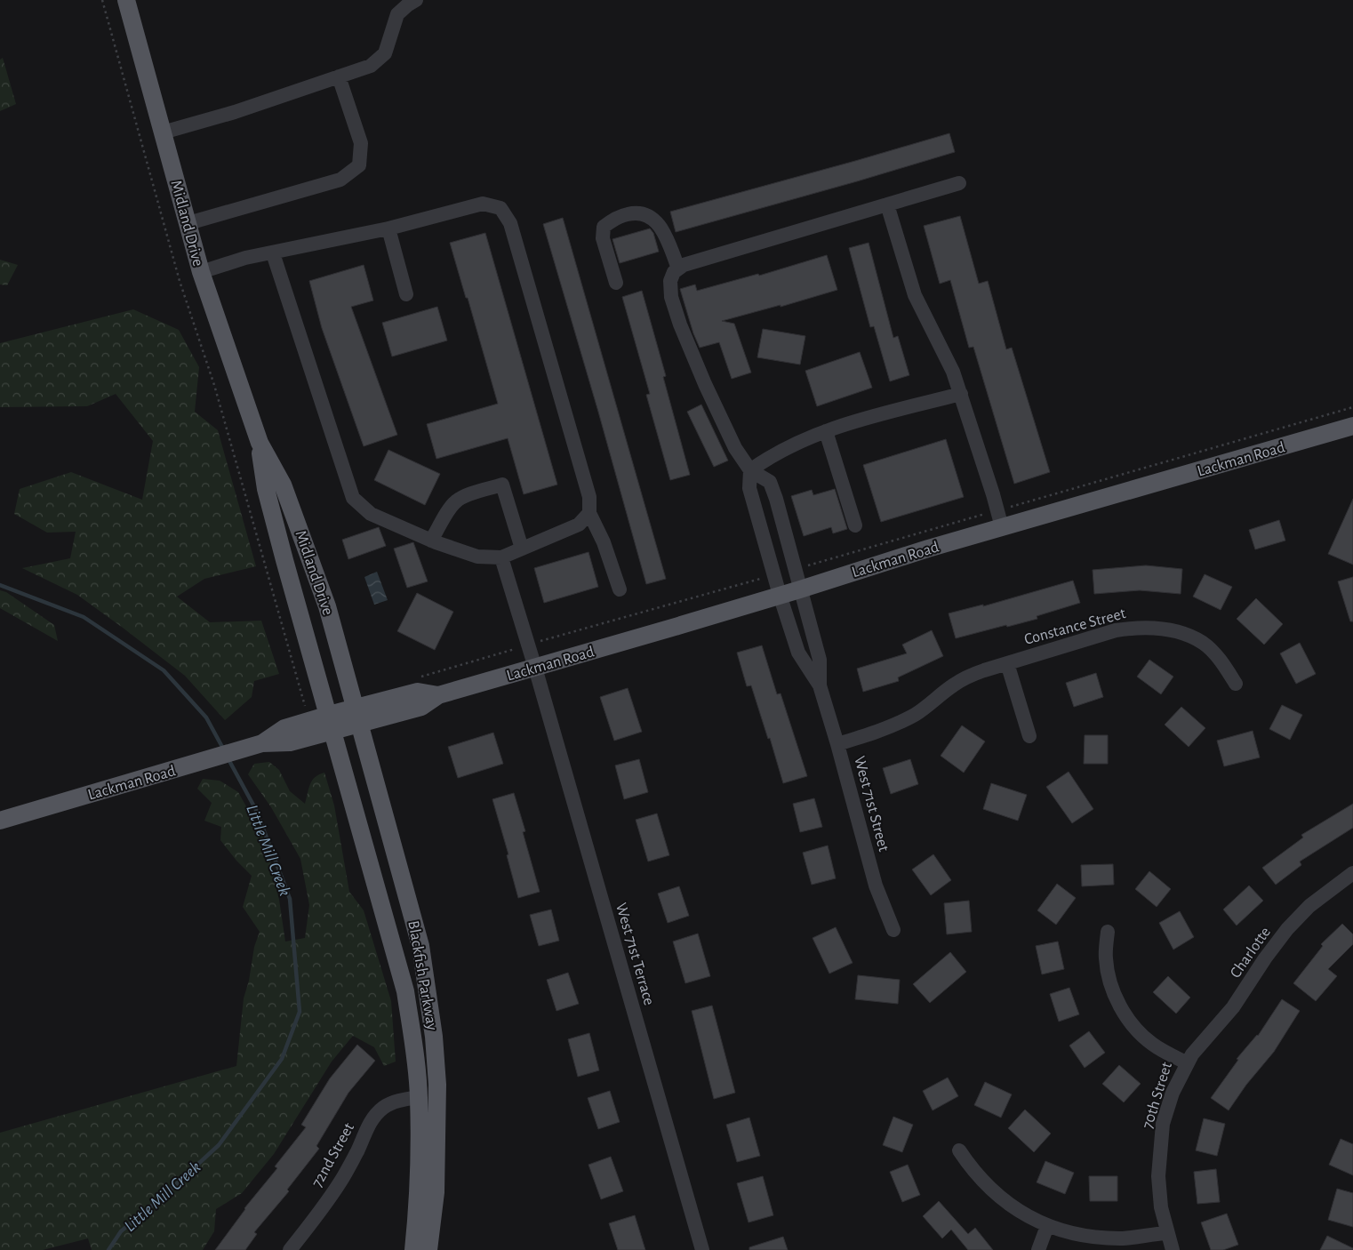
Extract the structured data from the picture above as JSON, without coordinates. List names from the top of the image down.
{
  "streets": {
    "main road": ["Midland Drive", "Lackman Road", "Blackfish Parkway"],
    "street": [
      "Constance Street",
      "West 71st Street",
      "Charlotte",
      "West 71st Terrace",
      "70th Street",
      "72nd Street"
    ]
  },
  "crossings": [
    ["Midland Drive", "Lackman Road"],
    ["Midland Drive", "Blackfish Parkway"],
    ["Lackman Road", "West 71st Street"],
    ["Lackman Road", "West 71st Terrace"],
    ["Lackman Road", "Blackfish Parkway"],
    ["Constance Street", "West 71st Street"],
    ["Charlotte", "70th Street"],
    ["Blackfish Parkway", "72nd Street"]
  ],
  "water": ["Little Mill Creek"]
}
